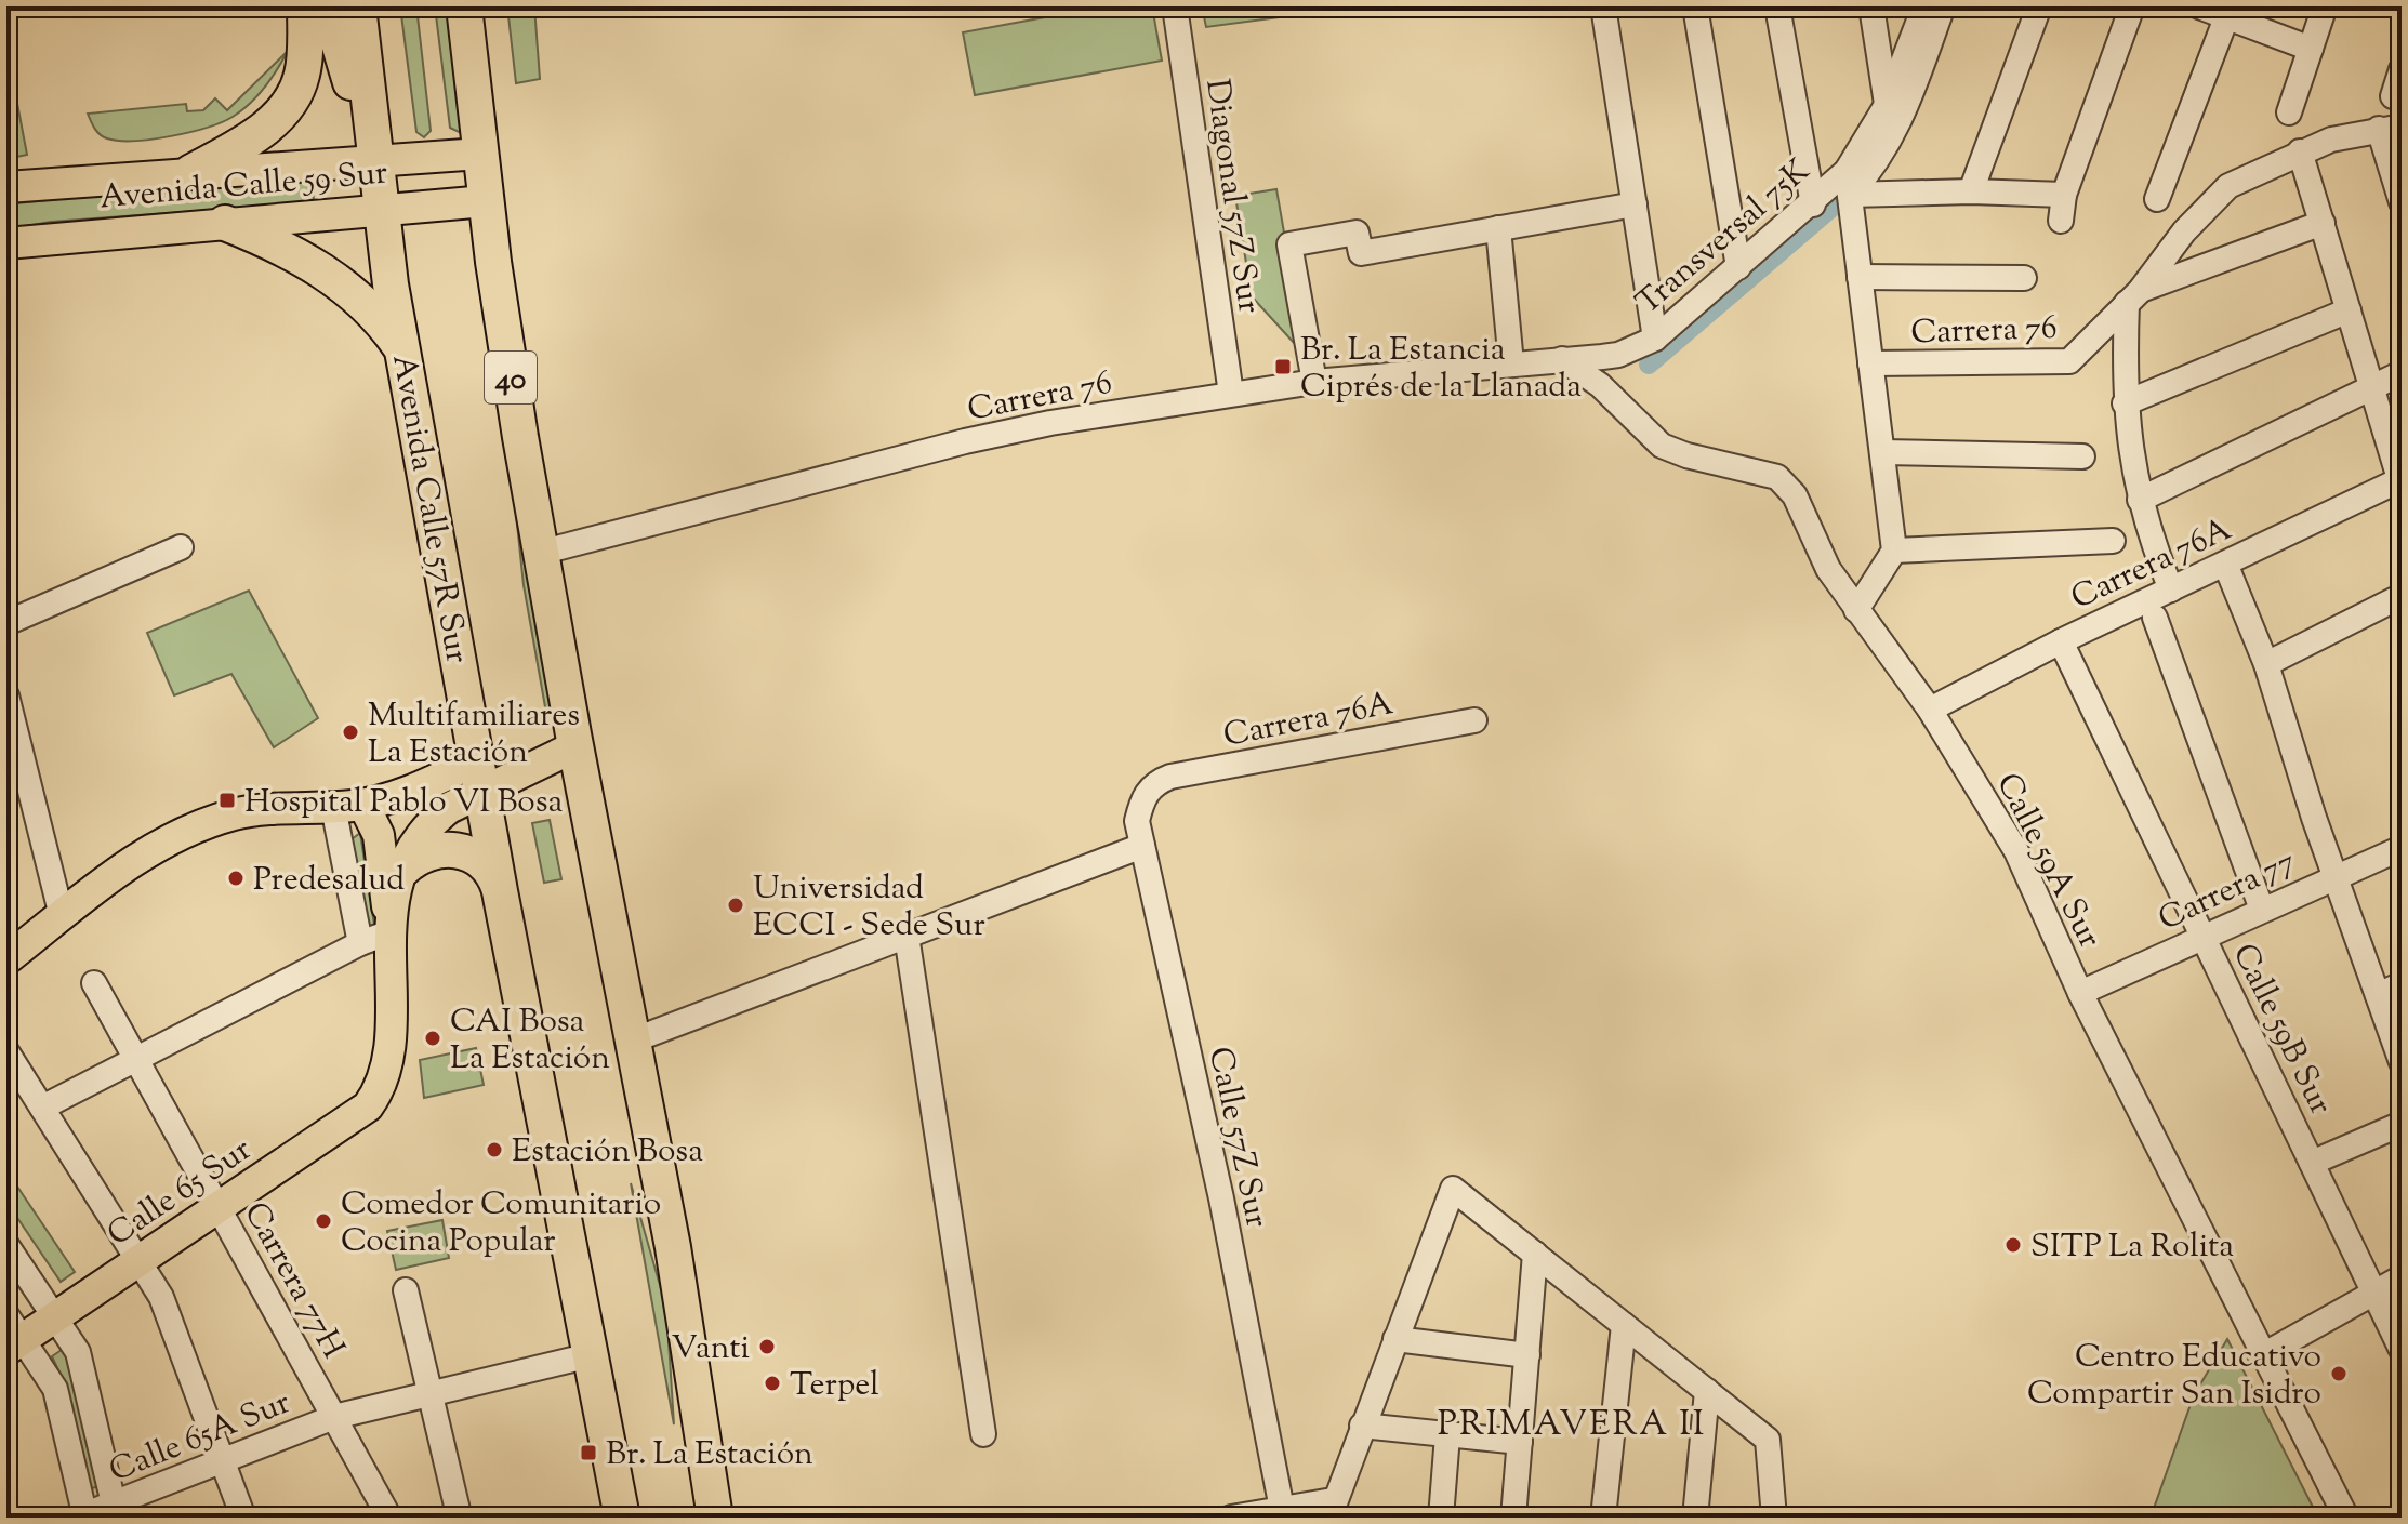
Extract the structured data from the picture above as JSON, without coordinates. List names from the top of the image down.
{
  "streets": {
    "highway": ["40", "Avenida Calle 57R Sur"],
    "main road": ["Avenida Calle 59 Sur", "Calle 65 Sur"],
    "street": [
      "Diagonal 57Z Sur",
      "Transversal 75K",
      "Carrera 76",
      "Carrera 76A",
      "Calle 59A Sur",
      "Carrera 77",
      "Calle 59B Sur",
      "Calle 57Z Sur",
      "Carrera 77H",
      "Calle 65A Sur"
    ]
  },
  "crossings": [
    ["Avenida Calle 59 Sur", "40"],
    ["Avenida Calle 59 Sur", "Avenida Calle 57R Sur"],
    ["Diagonal 57Z Sur", "Carrera 76"],
    ["Transversal 75K", "Carrera 76"],
    ["Transversal 75K", "Calle 59A Sur"],
    ["Carrera 76", "40"],
    ["Carrera 76", "Calle 59A Sur"],
    ["Avenida Calle 57R Sur", "Calle 65A Sur"],
    ["Carrera 76A", "Calle 59A Sur"],
    ["Carrera 76A", "Calle 59B Sur"],
    ["Carrera 76A", "Calle 57Z Sur"],
    ["Calle 59A Sur", "Carrera 77"],
    ["Carrera 77", "Calle 59B Sur"],
    ["Calle 65 Sur", "Carrera 77H"],
    ["Carrera 77H", "Calle 65A Sur"]
  ],
  "districts": ["PRIMAVERA II"],
  "places": {
    "transit": ["Br. La Estancia Ciprés de la Llanada", "Hospital Pablo VI Bosa", "Br. La Estación"],
    "other": [
      "Multifamiliares La Estación",
      "Predesalud",
      "Universidad ECCI - Sede Sur",
      "CAI Bosa La Estación",
      "Estación Bosa",
      "Comedor Comunitario Cocina Popular",
      "SITP La Rolita",
      "Vanti",
      "Centro Educativo Compartir San Isidro",
      "Terpel"
    ]
  }
}
